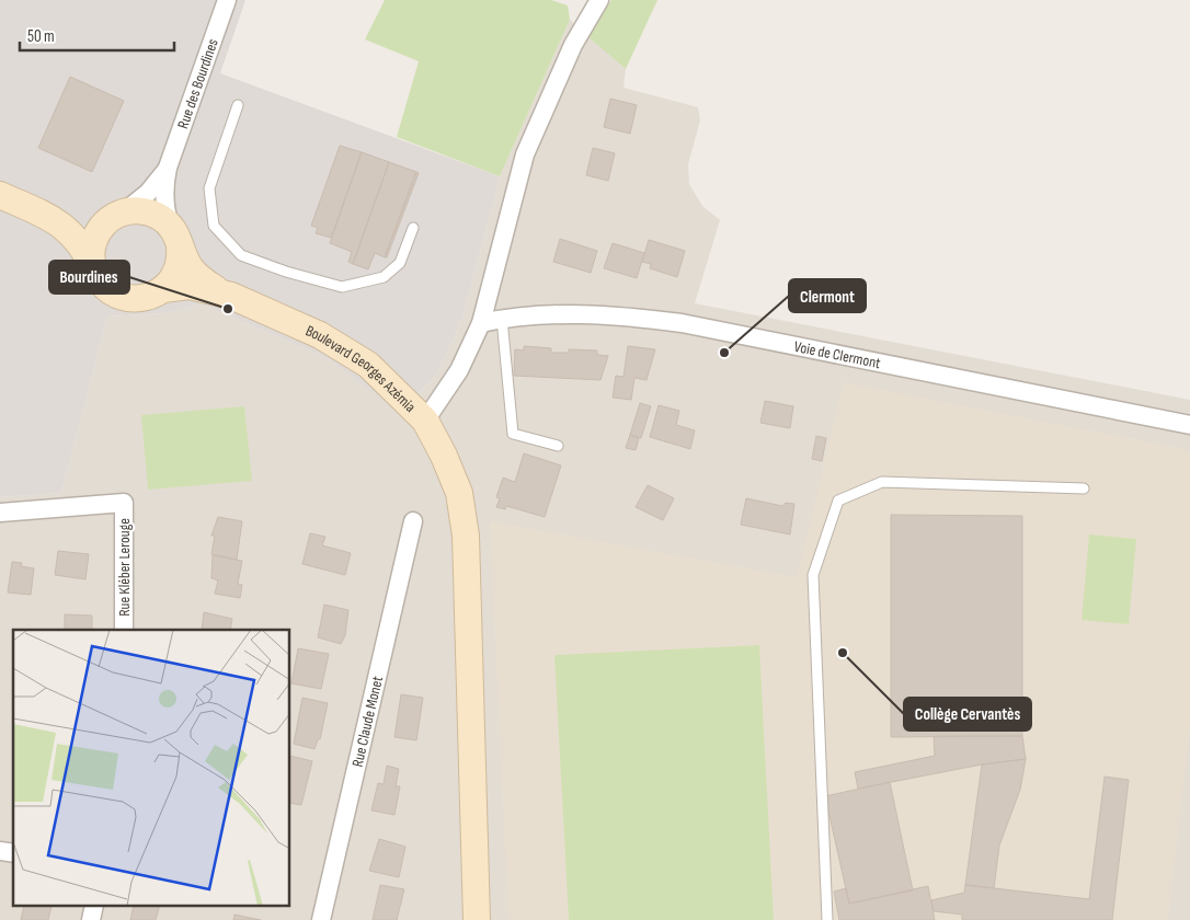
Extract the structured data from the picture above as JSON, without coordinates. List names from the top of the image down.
{
  "streets": {
    "street": [
      "Rue des Bourdines",
      "Voie de Clermont",
      "Boulevard Georges Azémia",
      "Rue Kléber Lerouge",
      "Rue Claude Monet"
    ]
  },
  "crossings": [
    ["Rue des Bourdines", "Boulevard Georges Azémia"]
  ],
  "places": ["Bourdines", "Clermont", "Collège Cervantès"],
  "scale_bar": "50 m"
}
